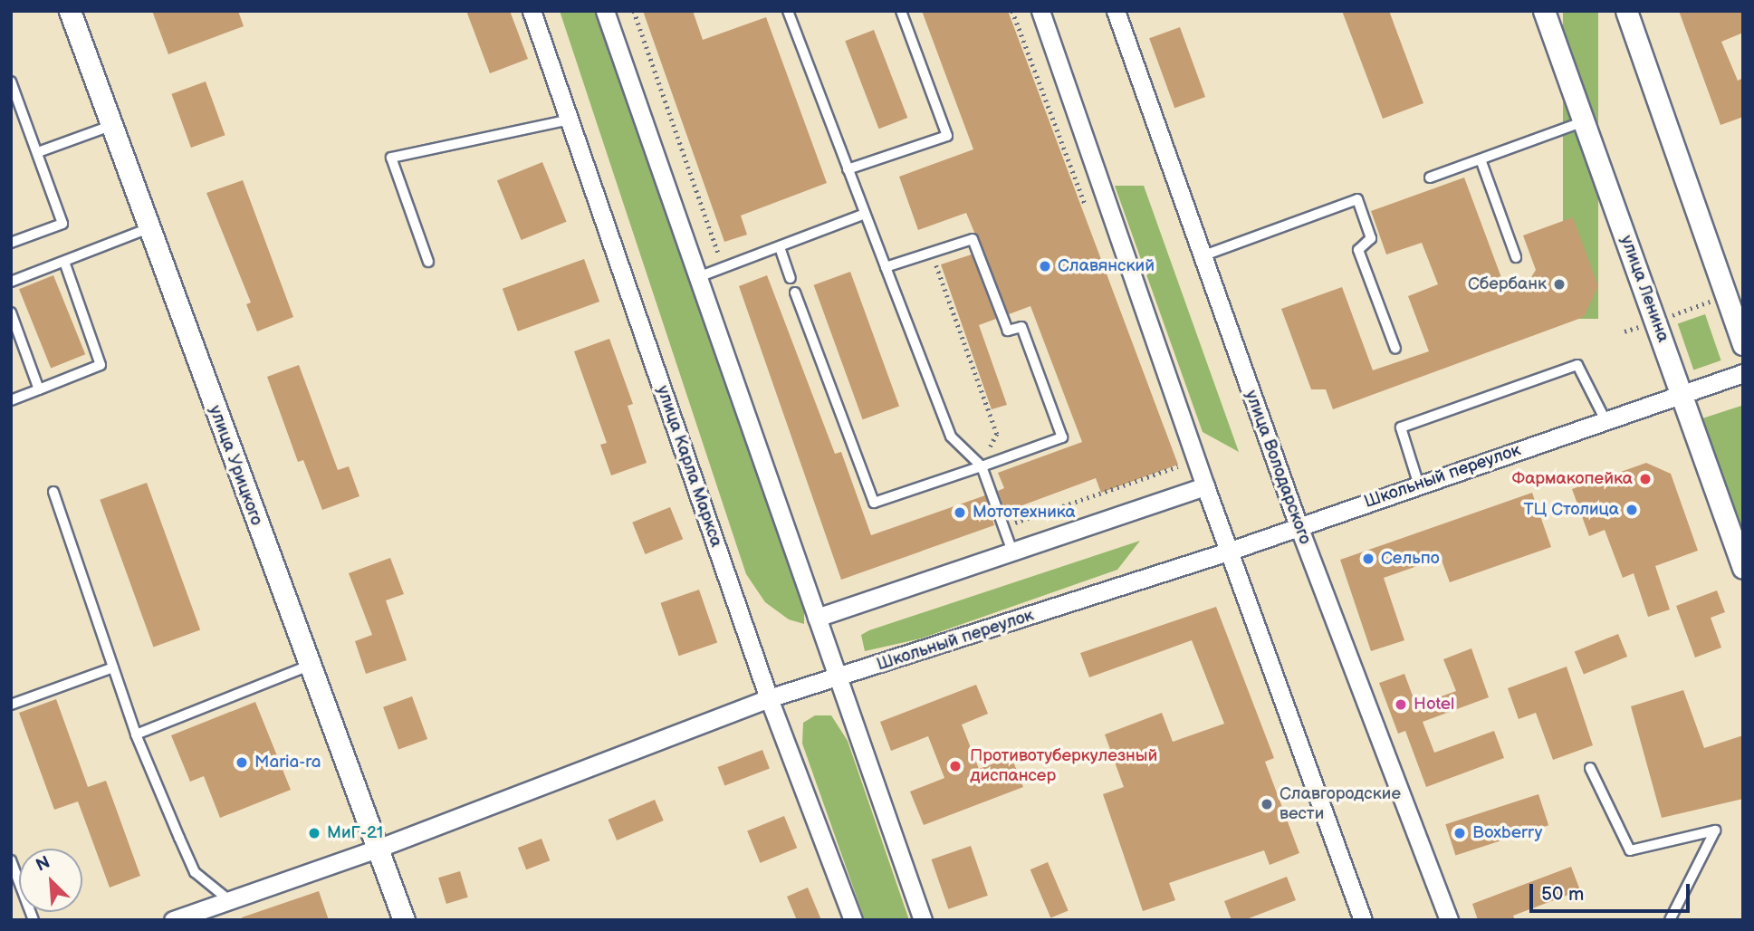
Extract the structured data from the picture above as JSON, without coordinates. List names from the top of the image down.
{
  "streets": {
    "street": [
      "улица Ленина",
      "улица Урицкого",
      "улица Карла Маркса",
      "улица Володарского",
      "Школьный переулок"
    ]
  },
  "crossings": [
    ["улица Ленина", "Школьный переулок"],
    ["улица Урицкого", "Школьный переулок"],
    ["улица Карла Маркса", "Школьный переулок"],
    ["улица Володарского", "Школьный переулок"]
  ],
  "places": [
    "Славянский",
    "Сбербанк",
    "Фармакопейка",
    "ТЦ Столица",
    "Мототехника",
    "Сельпо",
    "Hotel",
    "Maria-ra",
    "Противотуберкулезный диспансер",
    "Славгородские вести",
    "МиГ-21",
    "Boxberry"
  ],
  "scale_bar": "50 m",
  "north": "top left"
}
